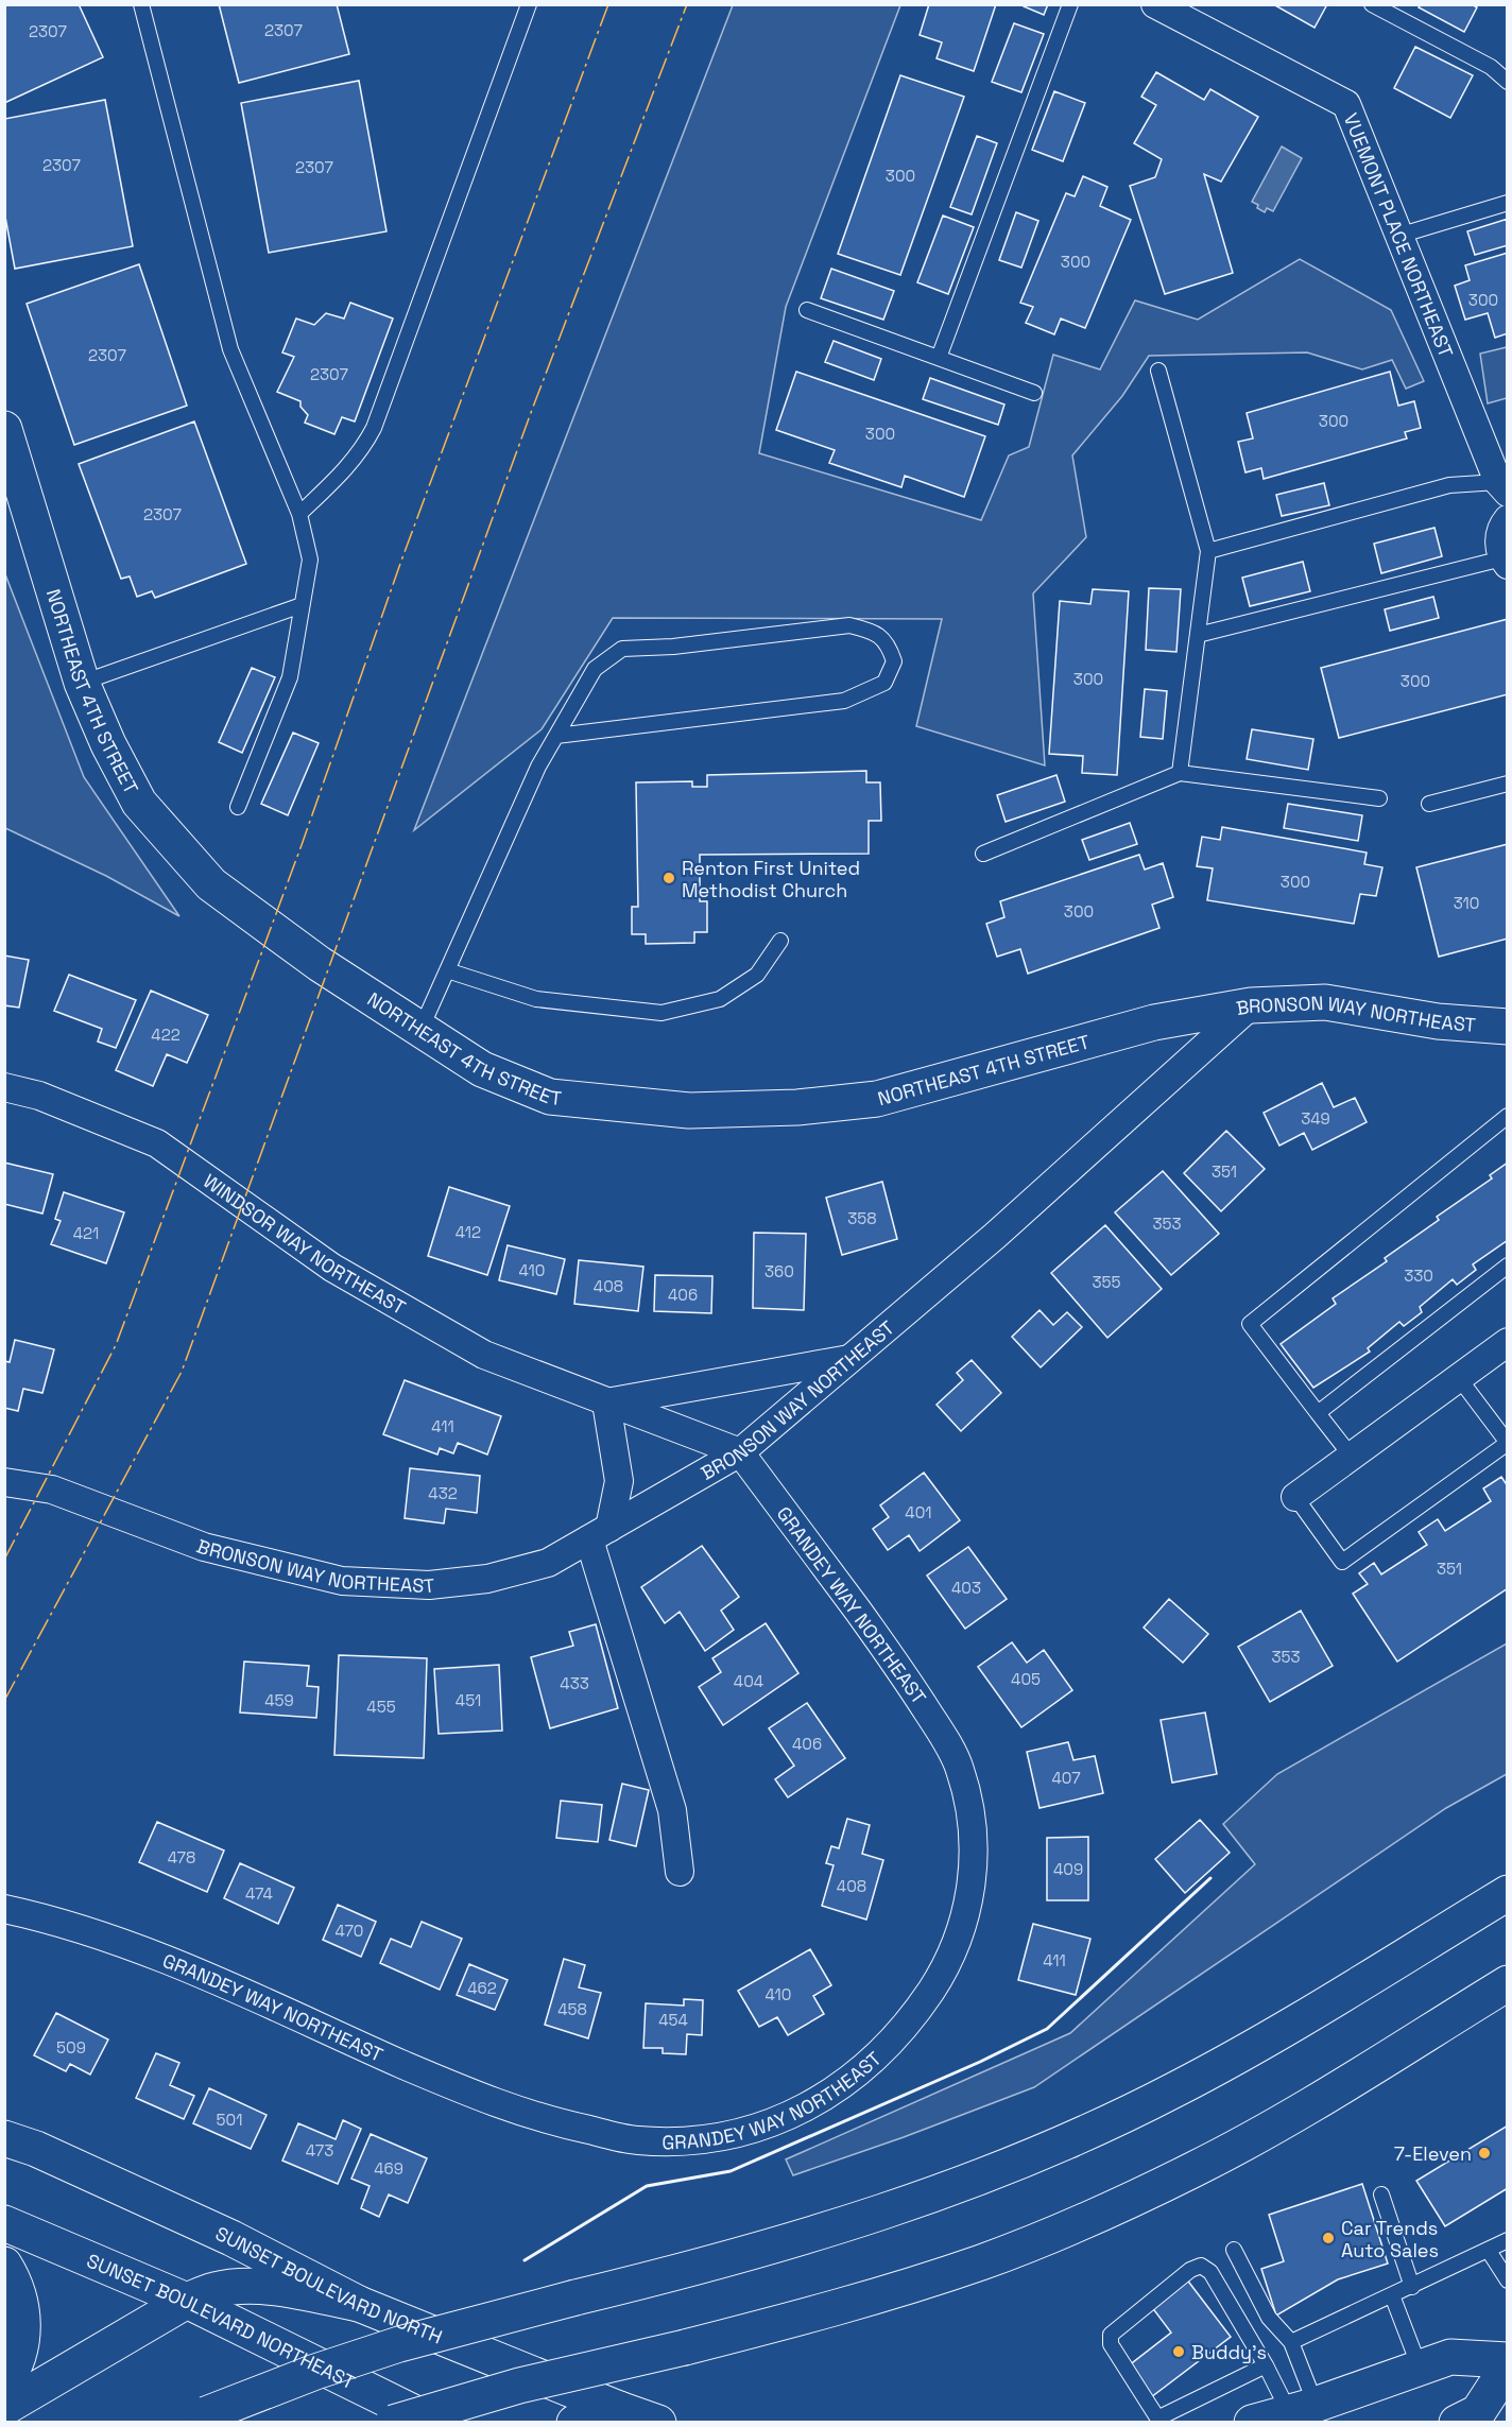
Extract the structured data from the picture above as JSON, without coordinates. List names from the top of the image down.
{
  "streets": {
    "main road": [
      "NORTHEAST 4TH STREET",
      "BRONSON WAY NORTHEAST",
      "SUNSET BOULEVARD NORTH",
      "SUNSET BOULEVARD NORTHEAST"
    ],
    "street": ["VUEMONT PLACE NORTHEAST", "WINDSOR WAY NORTHEAST", "GRANDEY WAY NORTHEAST"]
  },
  "crossings": [
    ["NORTHEAST 4TH STREET", "BRONSON WAY NORTHEAST"],
    ["BRONSON WAY NORTHEAST", "WINDSOR WAY NORTHEAST"],
    ["BRONSON WAY NORTHEAST", "GRANDEY WAY NORTHEAST"],
    ["WINDSOR WAY NORTHEAST", "GRANDEY WAY NORTHEAST"]
  ],
  "places": [
    "Renton First United Methodist Church",
    "7-Eleven",
    "Car Trends Auto Sales",
    "Buddy's"
  ],
  "house_numbers": [
    "2307",
    "2307",
    "2307",
    "2307",
    "300",
    "300",
    "300",
    "2307",
    "2307",
    "300",
    "300",
    "2307",
    "300",
    "300",
    "300",
    "310",
    "300",
    "422",
    "349",
    "351",
    "358",
    "353",
    "412",
    "421",
    "410",
    "360",
    "330",
    "355",
    "408",
    "406",
    "411",
    "432",
    "401",
    "351",
    "403",
    "353",
    "405",
    "404",
    "433",
    "459",
    "451",
    "455",
    "406",
    "407",
    "478",
    "409",
    "408",
    "474",
    "470",
    "411",
    "462",
    "410",
    "458",
    "454",
    "509",
    "501",
    "473",
    "469"
  ]
}
